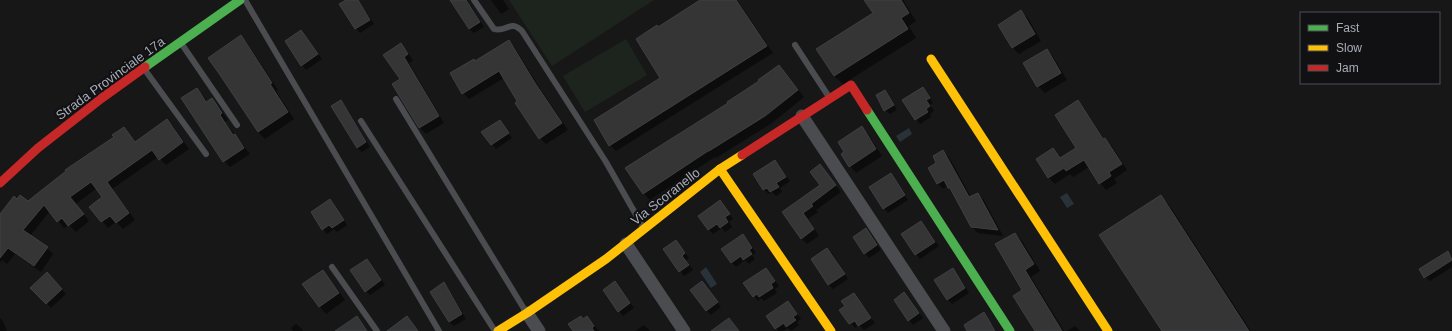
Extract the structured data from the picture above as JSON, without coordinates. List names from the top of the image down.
{
  "streets": {
    "street": ["Strada Provinciale 17a", "Via Scoranello"]
  },
  "legend": ["Fast", "Slow", "Jam"]
}
